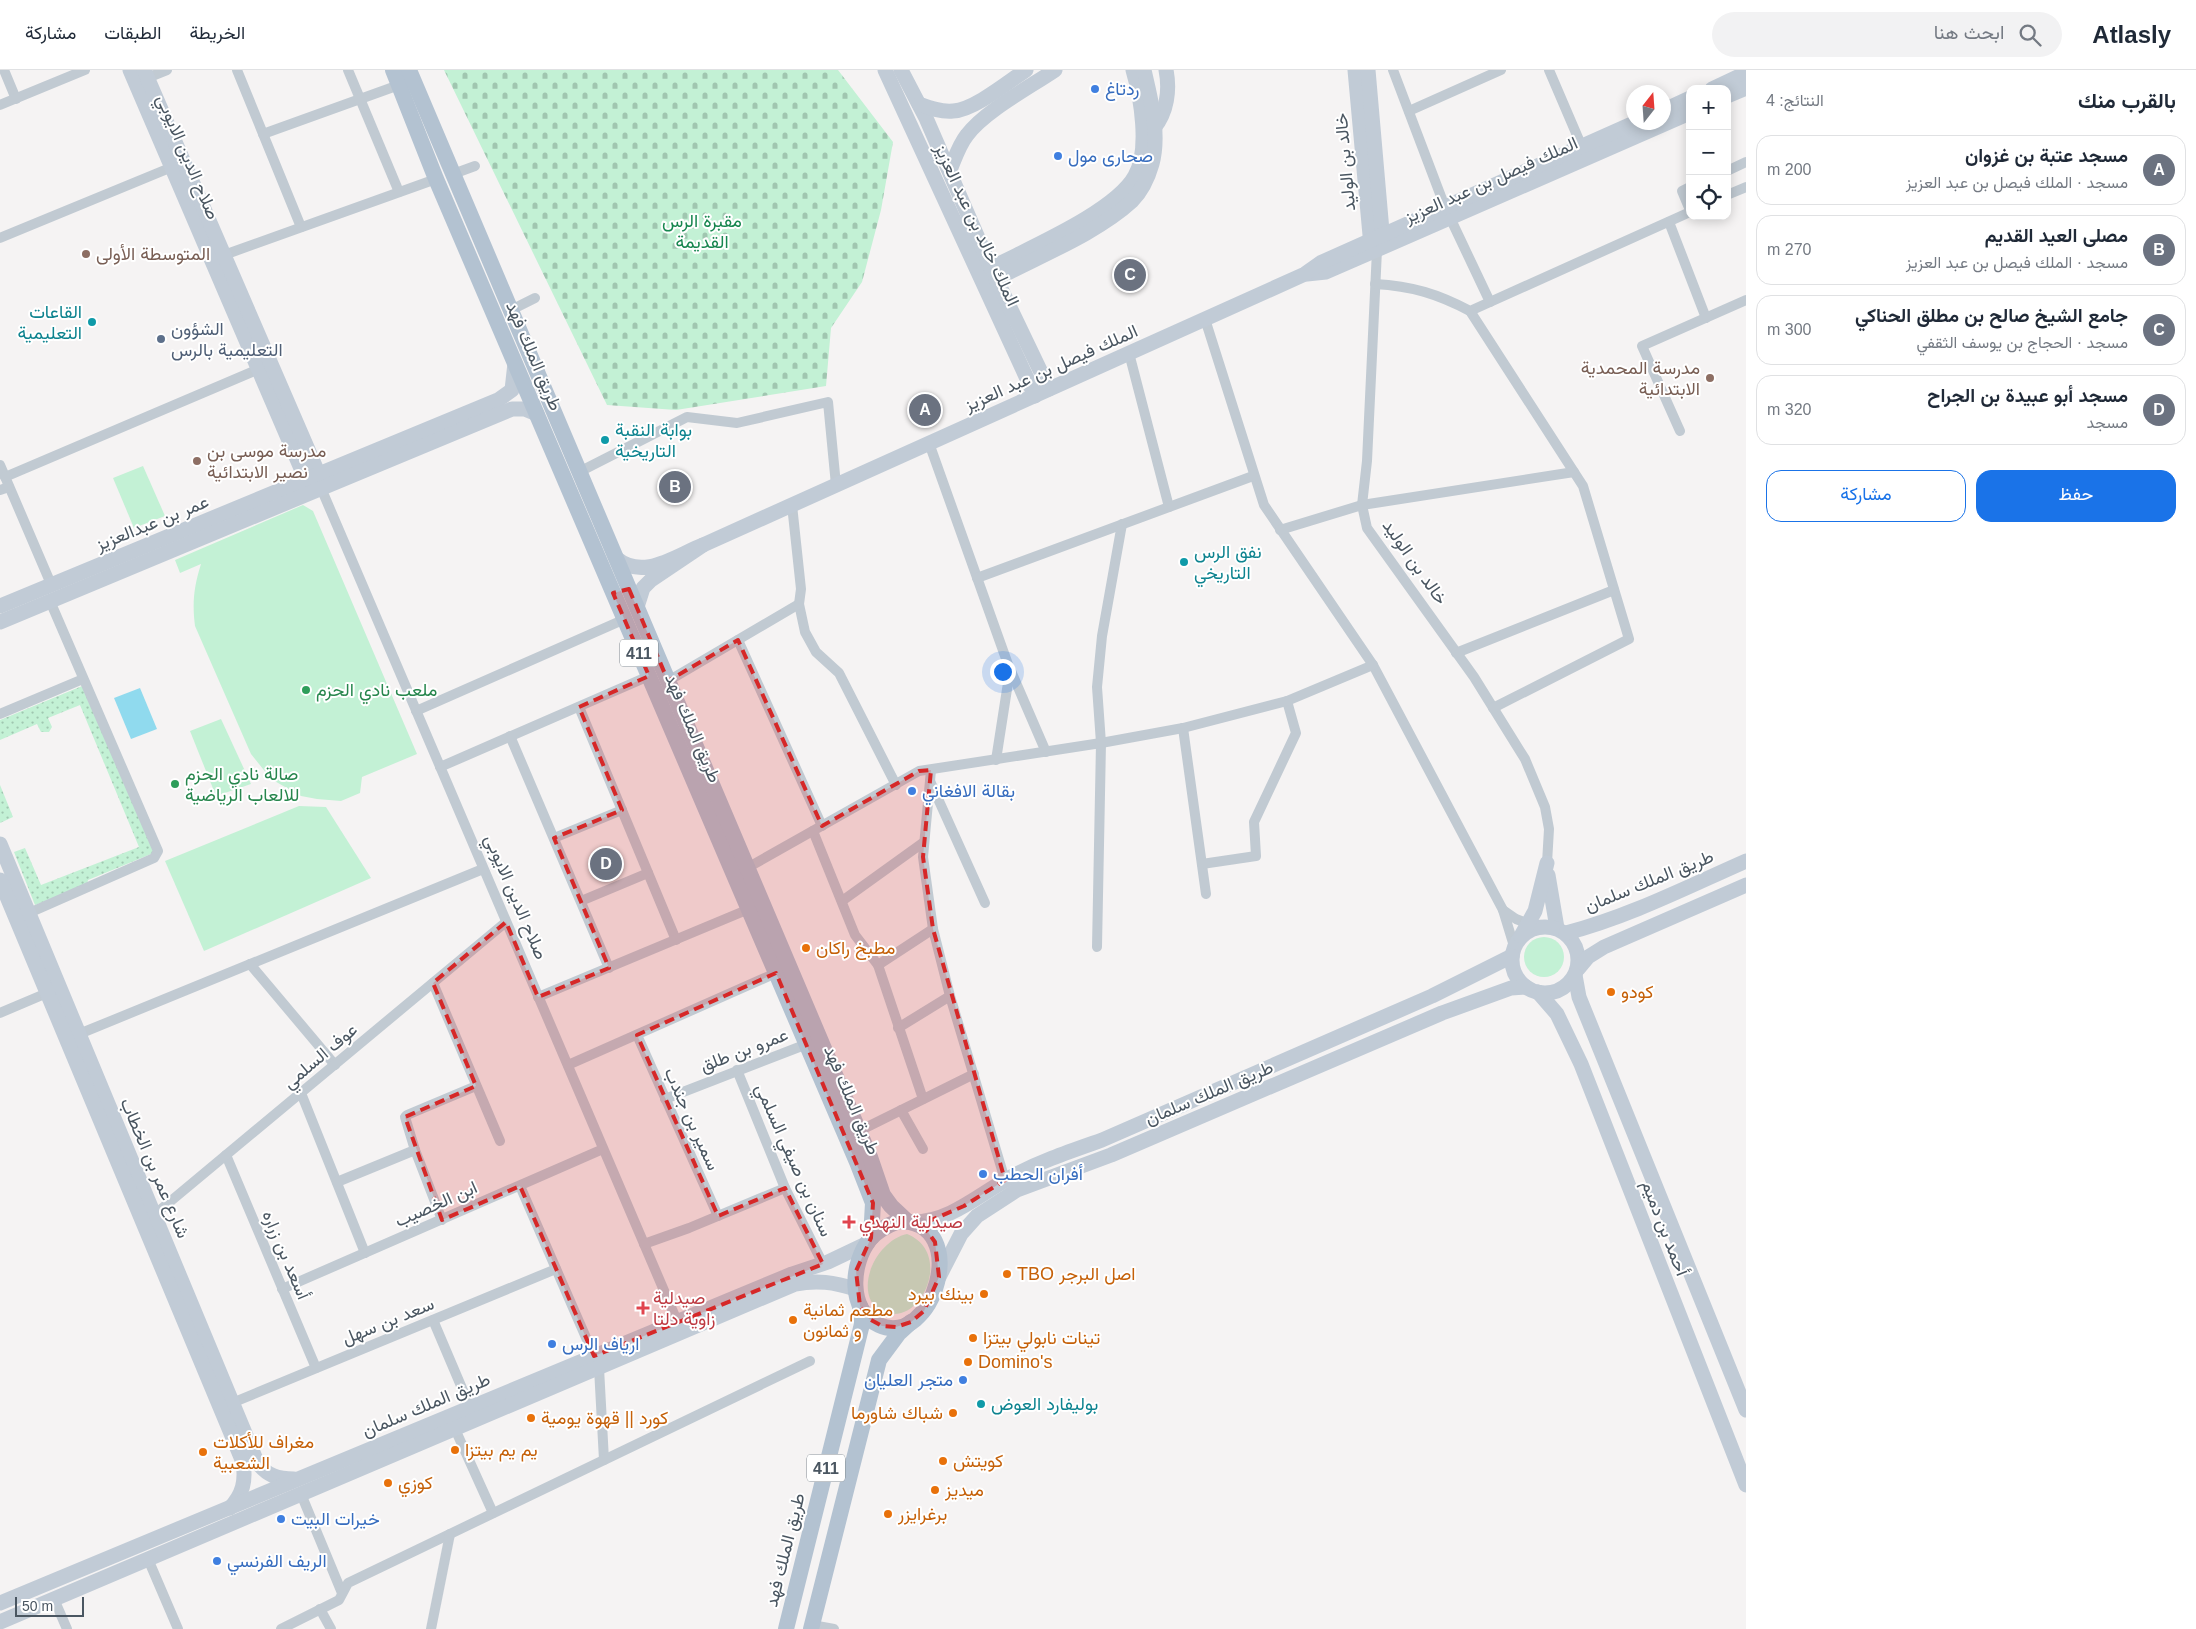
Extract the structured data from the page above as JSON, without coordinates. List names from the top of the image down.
{
  "streets": {
    "main road": ["طريق الملك فهد", "411"],
    "street": [
      "صلاح الدين الايوبي",
      "خالد بن الوليد",
      "الملك فيصل بن عبد العزيز",
      "الملك خالد بن عبد العزيز",
      "عمر بن عبدالعزيز",
      "طريق الملك سلمان",
      "عمرو بن طلق",
      "عوف السلمي",
      "سمير بن جندب",
      "سنان بن صيفي السلمي",
      "شارع عمر بن الخطاب",
      "ابن الخصيب",
      "أحمد بن دميم",
      "أسعد بن زراره",
      "سعد بن سهل"
    ]
  },
  "crossings": [
    ["صلاح الدين الايوبي", "عمر بن عبدالعزيز"],
    ["صلاح الدين الايوبي", "طريق الملك سلمان"],
    ["صلاح الدين الايوبي", "عوف السلمي"],
    ["صلاح الدين الايوبي", "ابن الخصيب"],
    ["خالد بن الوليد", "الملك فيصل بن عبد العزيز"],
    ["الملك فيصل بن عبد العزيز", "الملك خالد بن عبد العزيز"],
    ["طريق الملك فهد", "عمر بن عبدالعزيز"],
    ["طريق الملك فهد", "411"],
    ["طريق الملك فهد", "طريق الملك سلمان"],
    ["طريق الملك فهد", "عمرو بن طلق"],
    ["411", "طريق الملك سلمان"],
    ["طريق الملك سلمان", "سنان بن صيفي السلمي"],
    ["طريق الملك سلمان", "شارع عمر بن الخطاب"],
    ["طريق الملك سلمان", "أحمد بن دميم"],
    ["عمرو بن طلق", "سمير بن جندب"],
    ["عمرو بن طلق", "سنان بن صيفي السلمي"],
    ["عوف السلمي", "شارع عمر بن الخطاب"],
    ["عوف السلمي", "أسعد بن زراره"],
    ["شارع عمر بن الخطاب", "سعد بن سهل"],
    ["ابن الخصيب", "أسعد بن زراره"],
    ["أسعد بن زراره", "سعد بن سهل"]
  ],
  "parks": ["مقبرة الرس القديمة"],
  "places": {
    "other": [
      "ردتاغ",
      "صحارى مول",
      "المتوسطة الأولى",
      "القاعات التعليمية",
      "الشؤون التعليمية بالرس",
      "مدرسة المحمدية الابتدائية",
      "بوابة النقبة التاريخية",
      "مدرسة موسى بن نصير الابتدائية",
      "نفق الرس التاريخي",
      "ملعب نادي الحزم",
      "صالة نادي الحزم للالعاب الرياضية",
      "بقالة الافغاني",
      "مطبخ راكان",
      "كودو",
      "أفران الحطب",
      "TBO اصل البرجر",
      "بينك بيرد",
      "مطعم ثمانية و ثمانون",
      "تينات نابولي بيتزا",
      "ارياف الرس",
      "Domino's",
      "متجر العليان",
      "بوليفارد العوض",
      "شباك شاورما",
      "كورد || قهوة يومية",
      "يم يم بيتزا",
      "مغراف للأكلات الشعبية",
      "كويتش",
      "كوزي",
      "ميديز",
      "برغرايزر",
      "خيرات البيت",
      "الريف الفرنسي"
    ],
    "health": ["صيدلية النهدي", "صيدلية زاوية دلتا"]
  },
  "scale_bar": "50 m",
  "north": "top",
  "page": {
    "header": "Atlasly",
    "search": "ابحث هنا",
    "nav": ["الخريطة", "الطبقات", "مشاركة"],
    "heading": ["بالقرب منك", "النتائج: 4"],
    "map_buttons": ["+", "−"],
    "list": [
      {
        "mark": "A",
        "name": "مسجد عتبة بن غزوان",
        "note": "مسجد · الملك فيصل بن عبد العزيز",
        "value": "200 m"
      },
      {
        "mark": "B",
        "name": "مصلى العيد القديم",
        "note": "مسجد · الملك فيصل بن عبد العزيز",
        "value": "270 m"
      },
      {
        "mark": "C",
        "name": "جامع الشيخ صالح بن مطلق الحناكي",
        "note": "مسجد · الحجاج بن يوسف الثقفي",
        "value": "300 m"
      },
      {
        "mark": "D",
        "name": "مسجد أبو عبيدة بن الجراح",
        "note": "مسجد",
        "value": "320 m"
      }
    ],
    "pins": [
      "C",
      "A",
      "B",
      "D"
    ],
    "buttons": ["حفظ", "مشاركة"],
    "scale": "50 m"
  }
}
